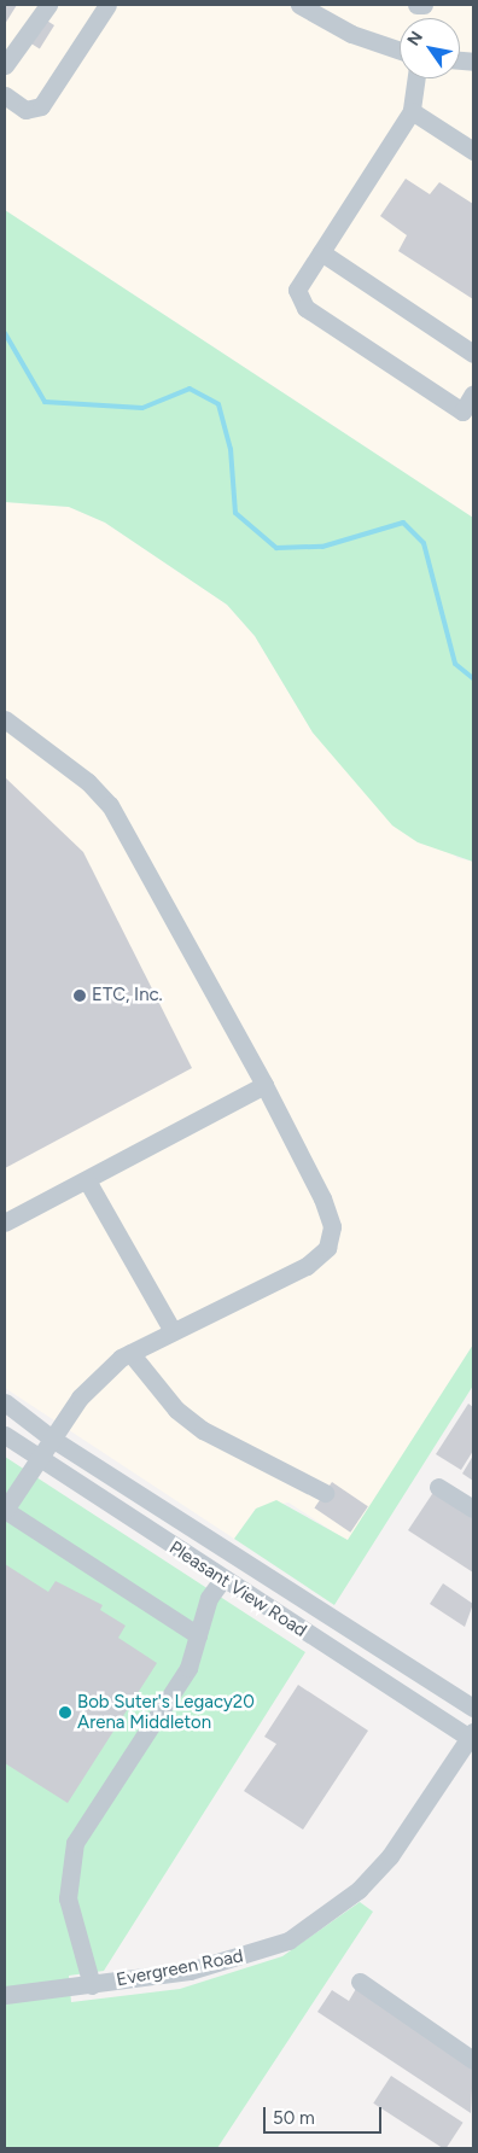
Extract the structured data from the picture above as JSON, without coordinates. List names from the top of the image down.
{
  "streets": {
    "street": ["Pleasant View Road", "Evergreen Road"]
  },
  "crossings": [
    ["Pleasant View Road", "Evergreen Road"]
  ],
  "places": ["ETC, Inc.", "Bob Suter's Legacy20 Arena Middleton"],
  "scale_bar": "50 m",
  "north": "top left"
}
